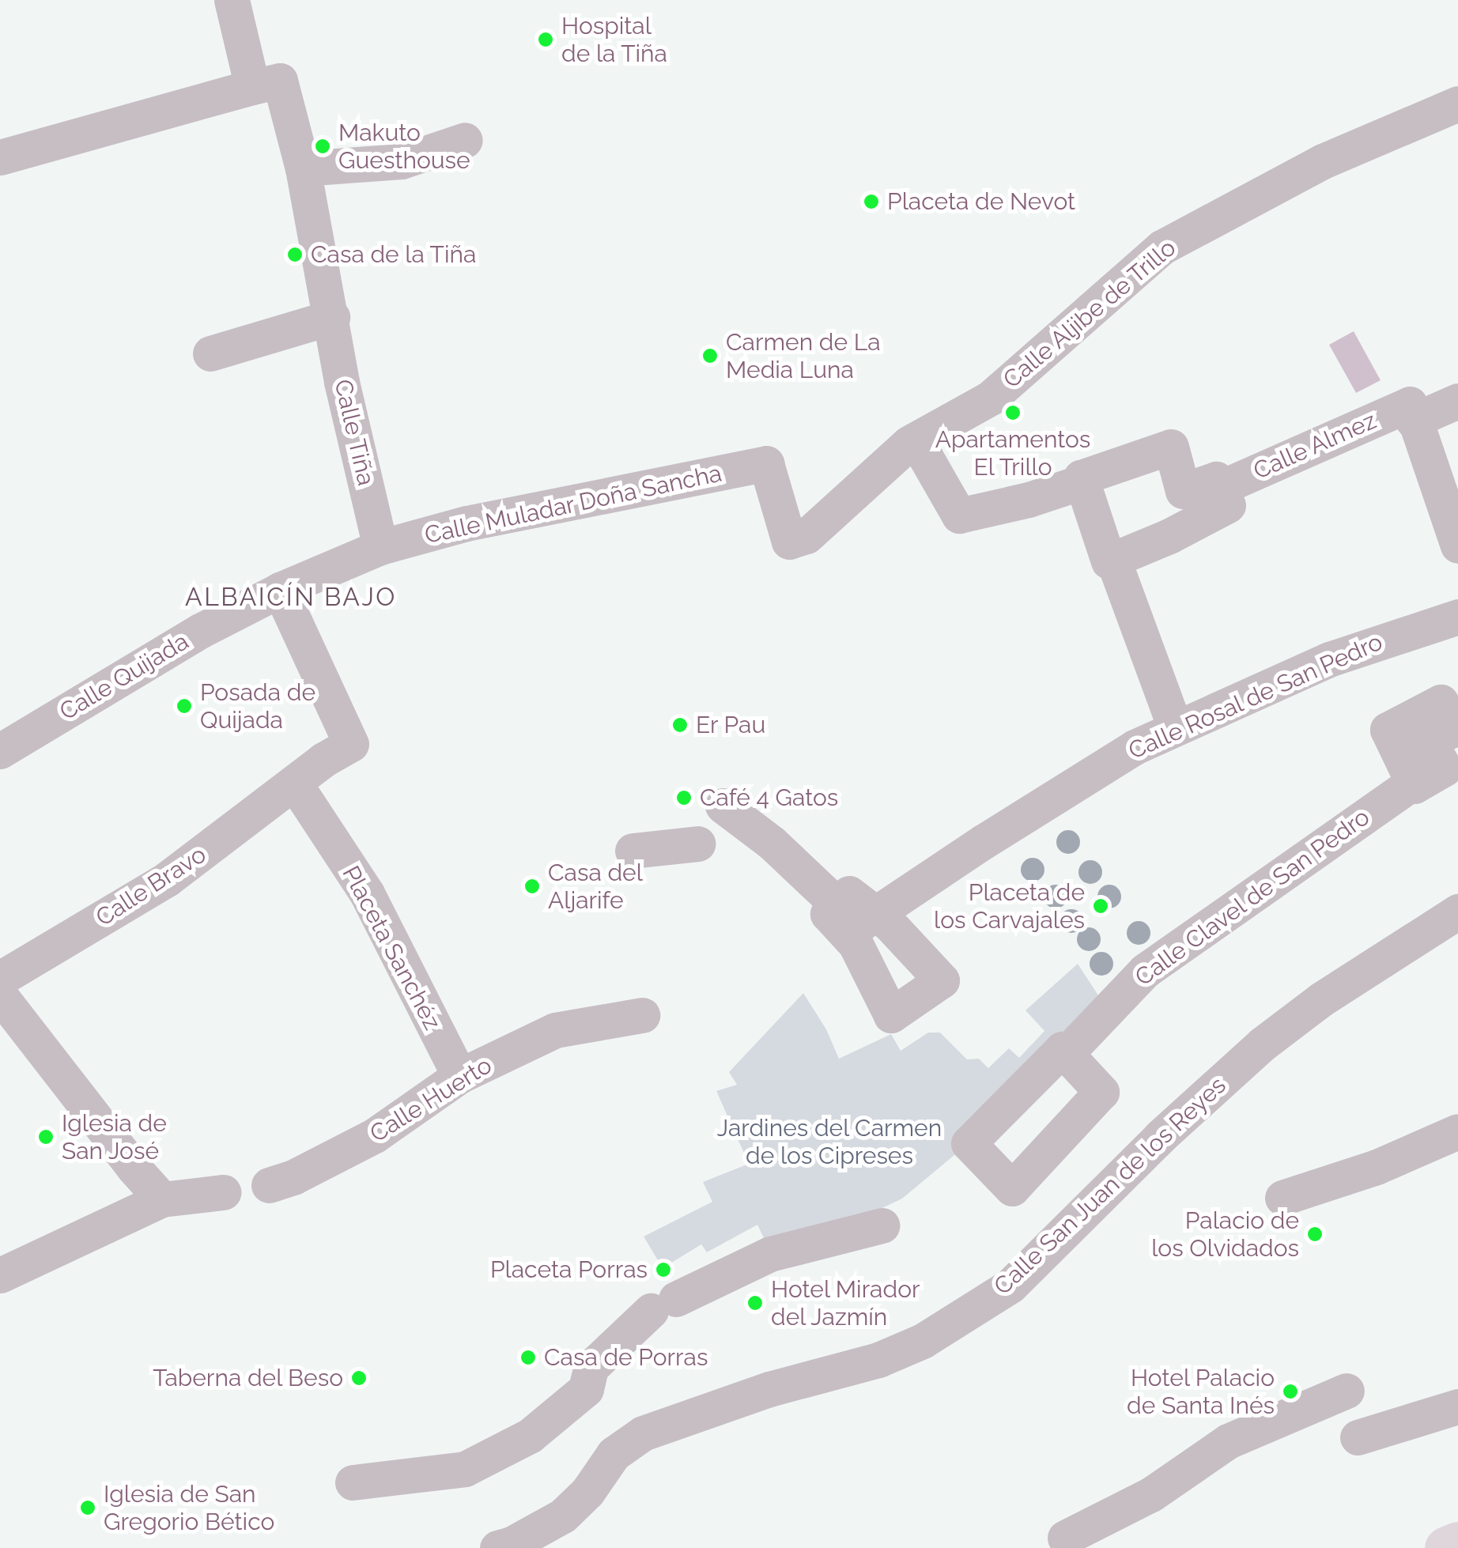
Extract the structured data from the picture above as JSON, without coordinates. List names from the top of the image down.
{
  "streets": {
    "street": [
      "Calle Aljibe de Trillo",
      "Calle Tiña",
      "Calle Almez",
      "Calle Muladar Doña Sancha",
      "Calle Quijada",
      "Calle Rosal de San Pedro",
      "Calle Bravo",
      "Calle Clavel de San Pedro",
      "Placeta Sanchéz",
      "Calle Huerto",
      "Calle San Juan de los Reyes"
    ]
  },
  "crossings": [
    ["Calle Aljibe de Trillo", "Calle Muladar Doña Sancha"],
    ["Calle Tiña", "Calle Muladar Doña Sancha"],
    ["Calle Tiña", "Calle Quijada"],
    ["Calle Muladar Doña Sancha", "Calle Quijada"],
    ["Calle Quijada", "Calle Bravo"],
    ["Calle Bravo", "Placeta Sanchéz"],
    ["Placeta Sanchéz", "Calle Huerto"]
  ],
  "districts": ["ALBAICÍN BAJO"],
  "parks": ["Jardines del Carmen de los Cipreses"],
  "places": [
    "Hospital de la Tiña",
    "Makuto Guesthouse",
    "Placeta de Nevot",
    "Casa de la Tiña",
    "Carmen de La Media Luna",
    "Apartamentos El Trillo",
    "Posada de Quijada",
    "Er Pau",
    "Café 4 Gatos",
    "Casa del Aljarife",
    "Placeta de los Carvajales",
    "Iglesia de San José",
    "Palacio de los Olvidados",
    "Placeta Porras",
    "Hotel Mirador del Jazmín",
    "Casa de Porras",
    "Taberna del Beso",
    "Hotel Palacio de Santa Inés",
    "Iglesia de San Gregorio Bético"
  ]
}
